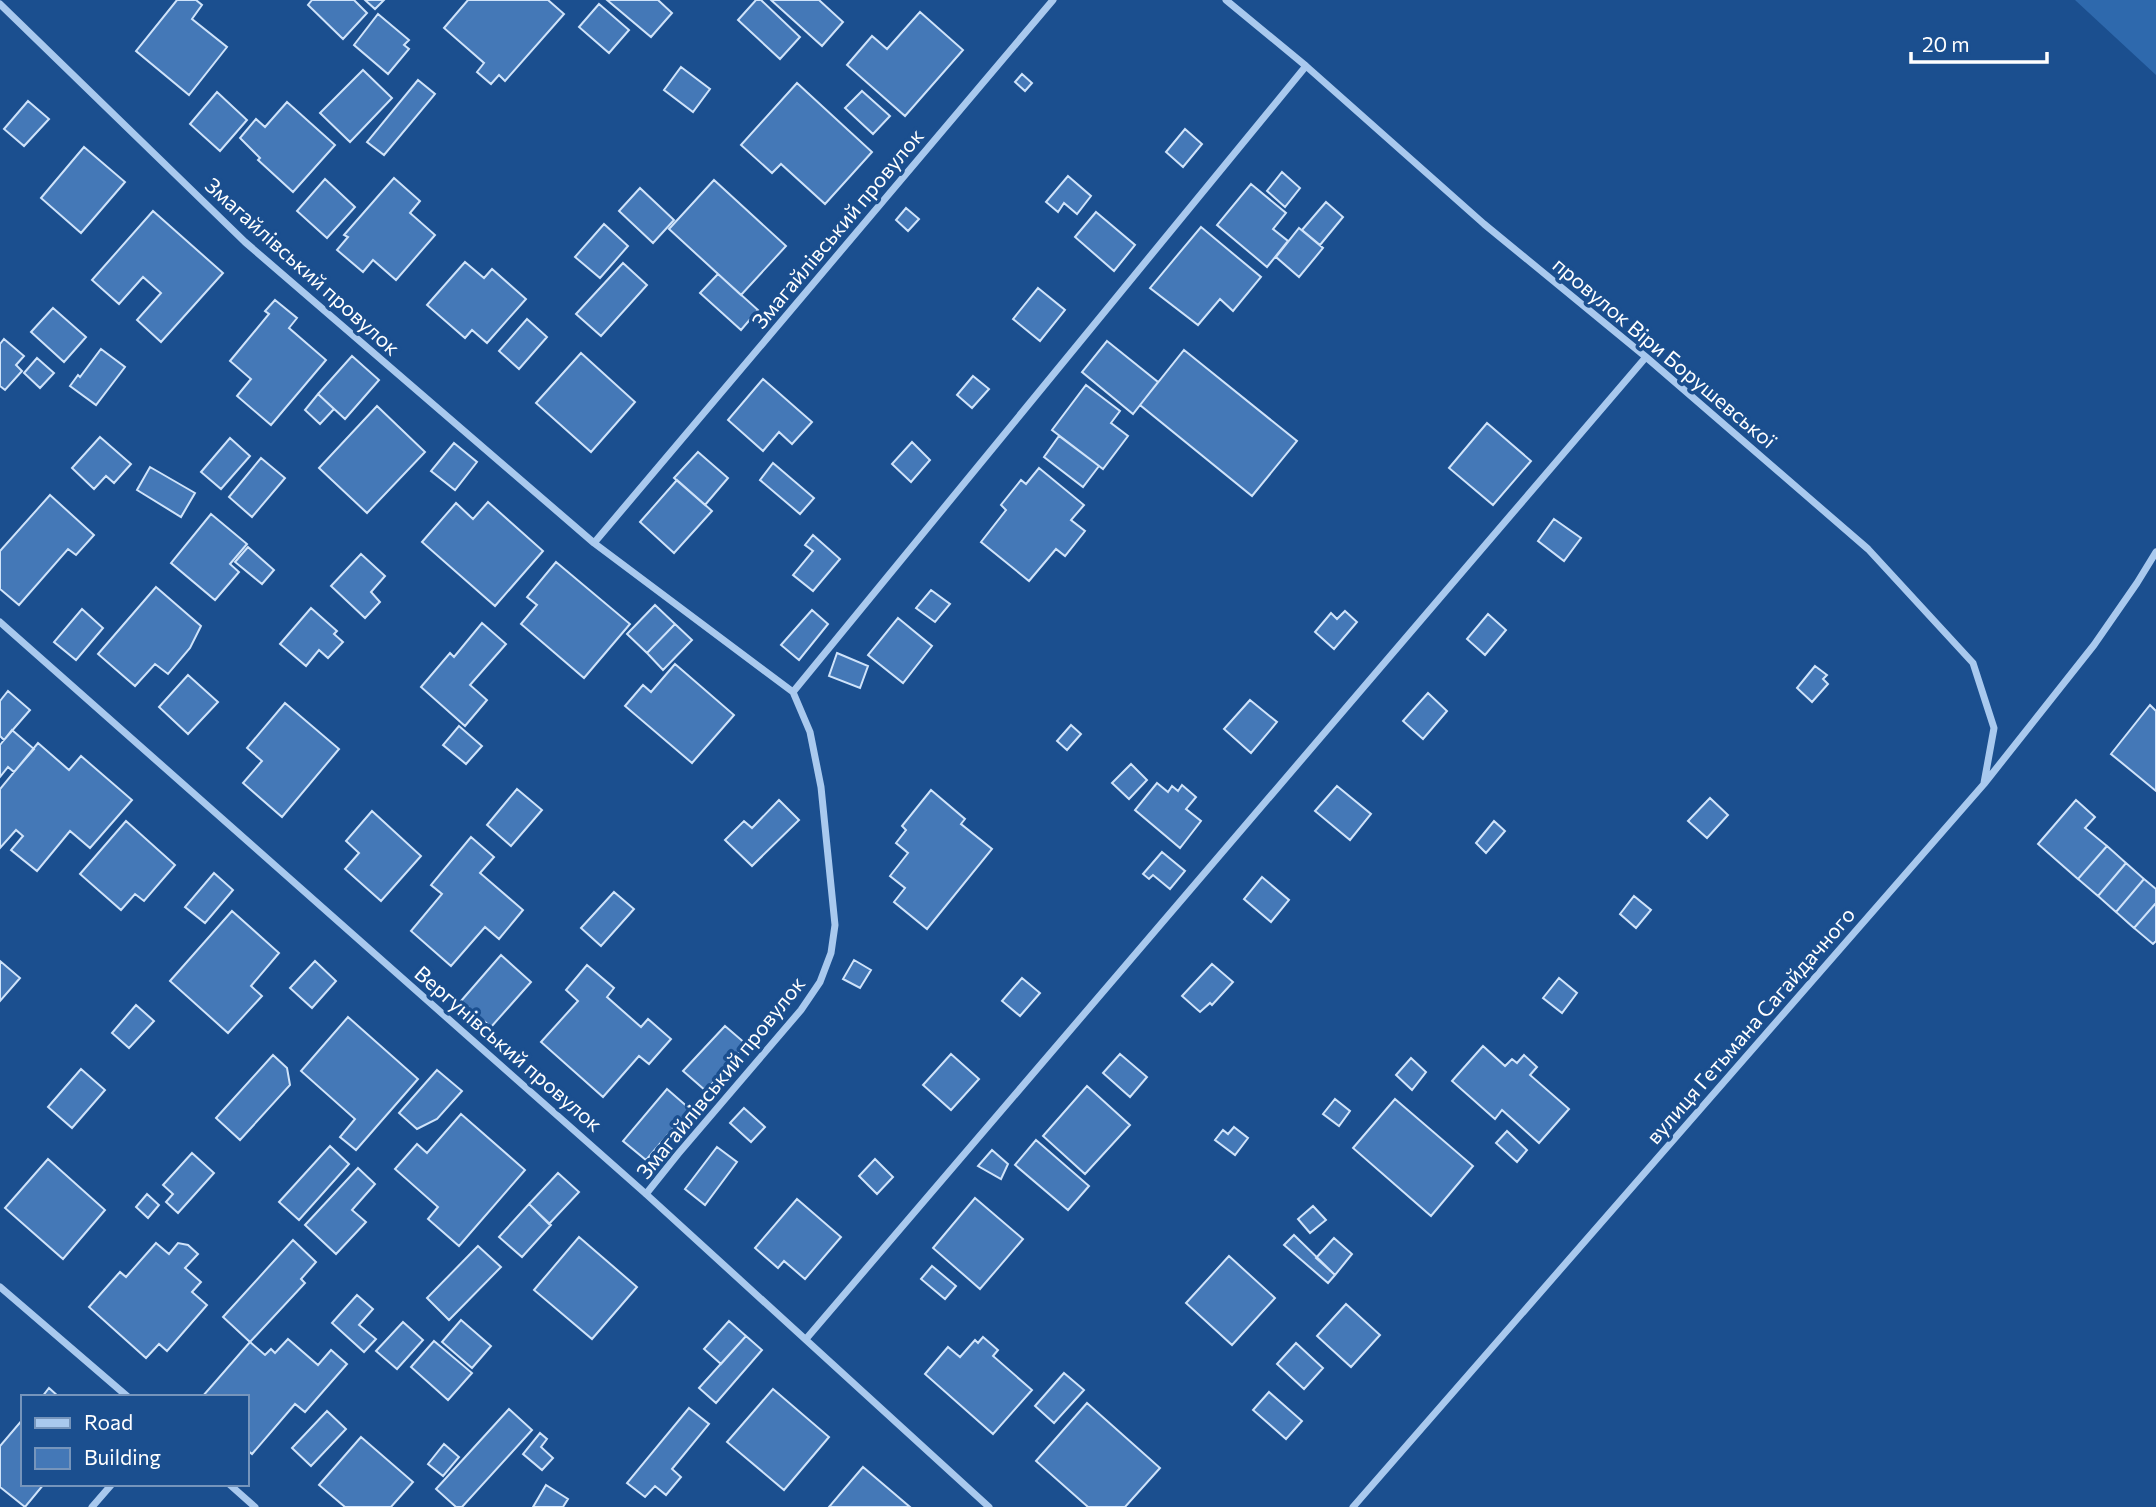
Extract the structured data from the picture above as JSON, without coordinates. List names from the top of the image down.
{
  "streets": {
    "street": [
      "Змагайлівський провулок",
      "провулок Віри Борушевської",
      "вулиця Гетьмана Сагайдачного",
      "Вергунівський провулок"
    ]
  },
  "crossings": [
    ["Змагайлівський провулок", "Вергунівський провулок"],
    ["провулок Віри Борушевської", "вулиця Гетьмана Сагайдачного"]
  ],
  "legend": ["Road", "Building"],
  "scale_bar": "20 m"
}
